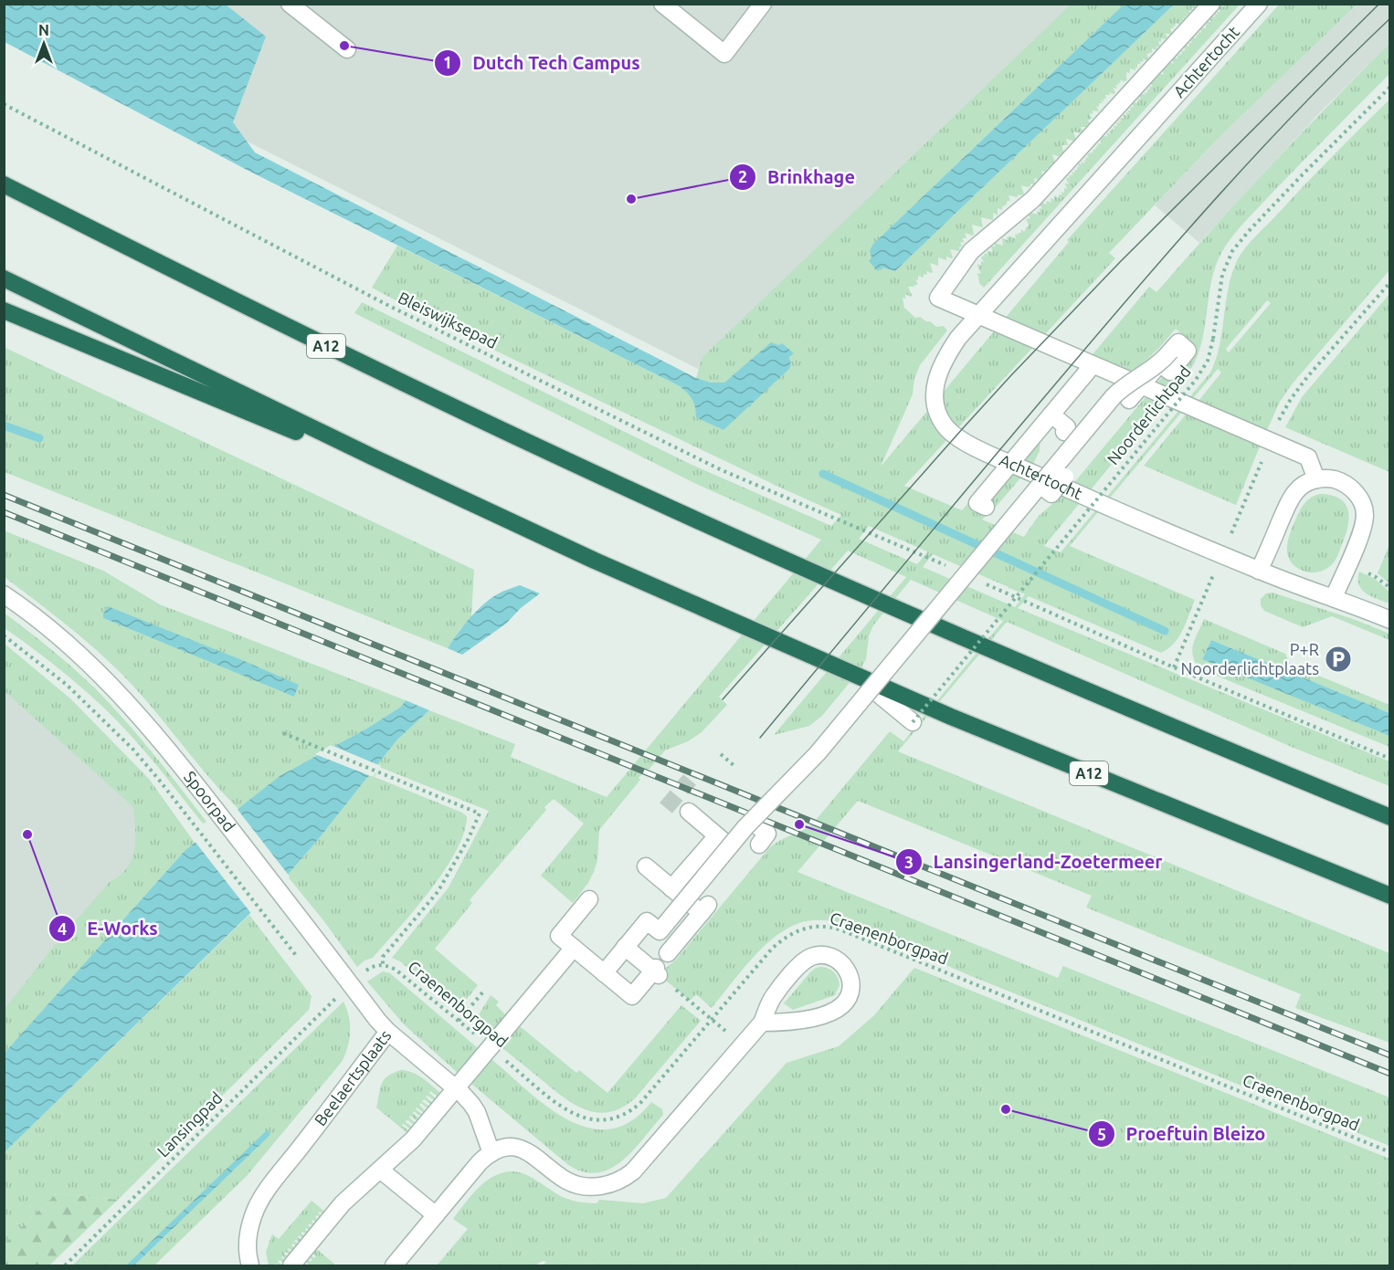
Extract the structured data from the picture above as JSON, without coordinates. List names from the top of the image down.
{
  "streets": {
    "highway": ["A12"],
    "street": ["Achtertocht", "Spoorpad", "Beelaertsplaats"],
    "path": [
      "Bleiswijksepad",
      "Noorderlichtpad",
      "Craenenborgpad",
      "Lansingpad"
    ]
  },
  "crossings": [
    ["Spoorpad", "Beelaertsplaats"]
  ],
  "places": {
    "other": [
      "Dutch Tech Campus",
      "Brinkhage",
      "Lansingerland-Zoetermeer",
      "E-Works",
      "Proeftuin Bleizo"
    ],
    "parking": ["P+R Noorderlichtplaats"]
  },
  "north": "top"
}
